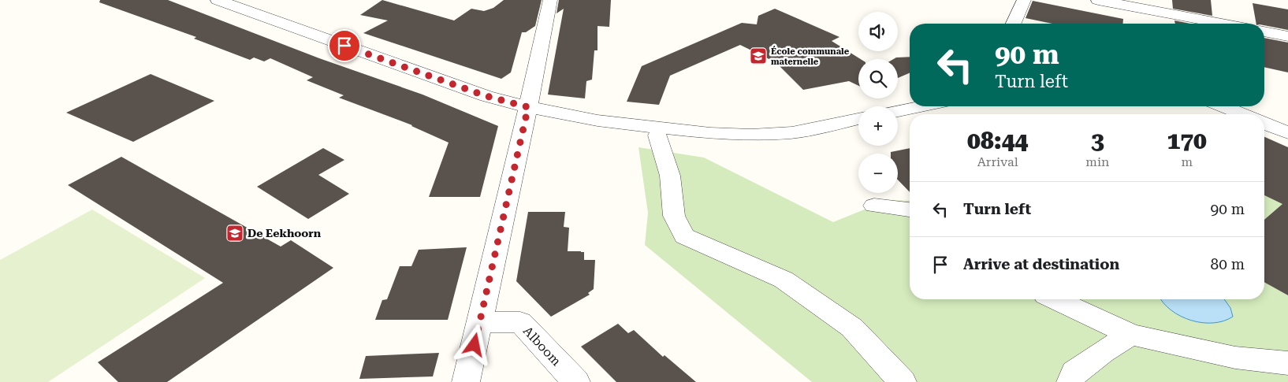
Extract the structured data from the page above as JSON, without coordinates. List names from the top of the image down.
{
  "streets": {
    "street": ["Alboom"]
  },
  "places": {
    "school or university": ["École communale maternelle", "De Eekhoorn"]
  },
  "page": {
    "map_buttons": ["+", "−"],
    "turn": ["90 m", "Turn left"],
    "eta": [
      "08:44",
      "Arrival",
      "3",
      "min",
      "170",
      "m"
    ],
    "list": [
      {
        "name": "Turn left",
        "value": "90 m"
      },
      {
        "name": "Arrive at destination",
        "value": "80 m"
      }
    ]
  }
}
